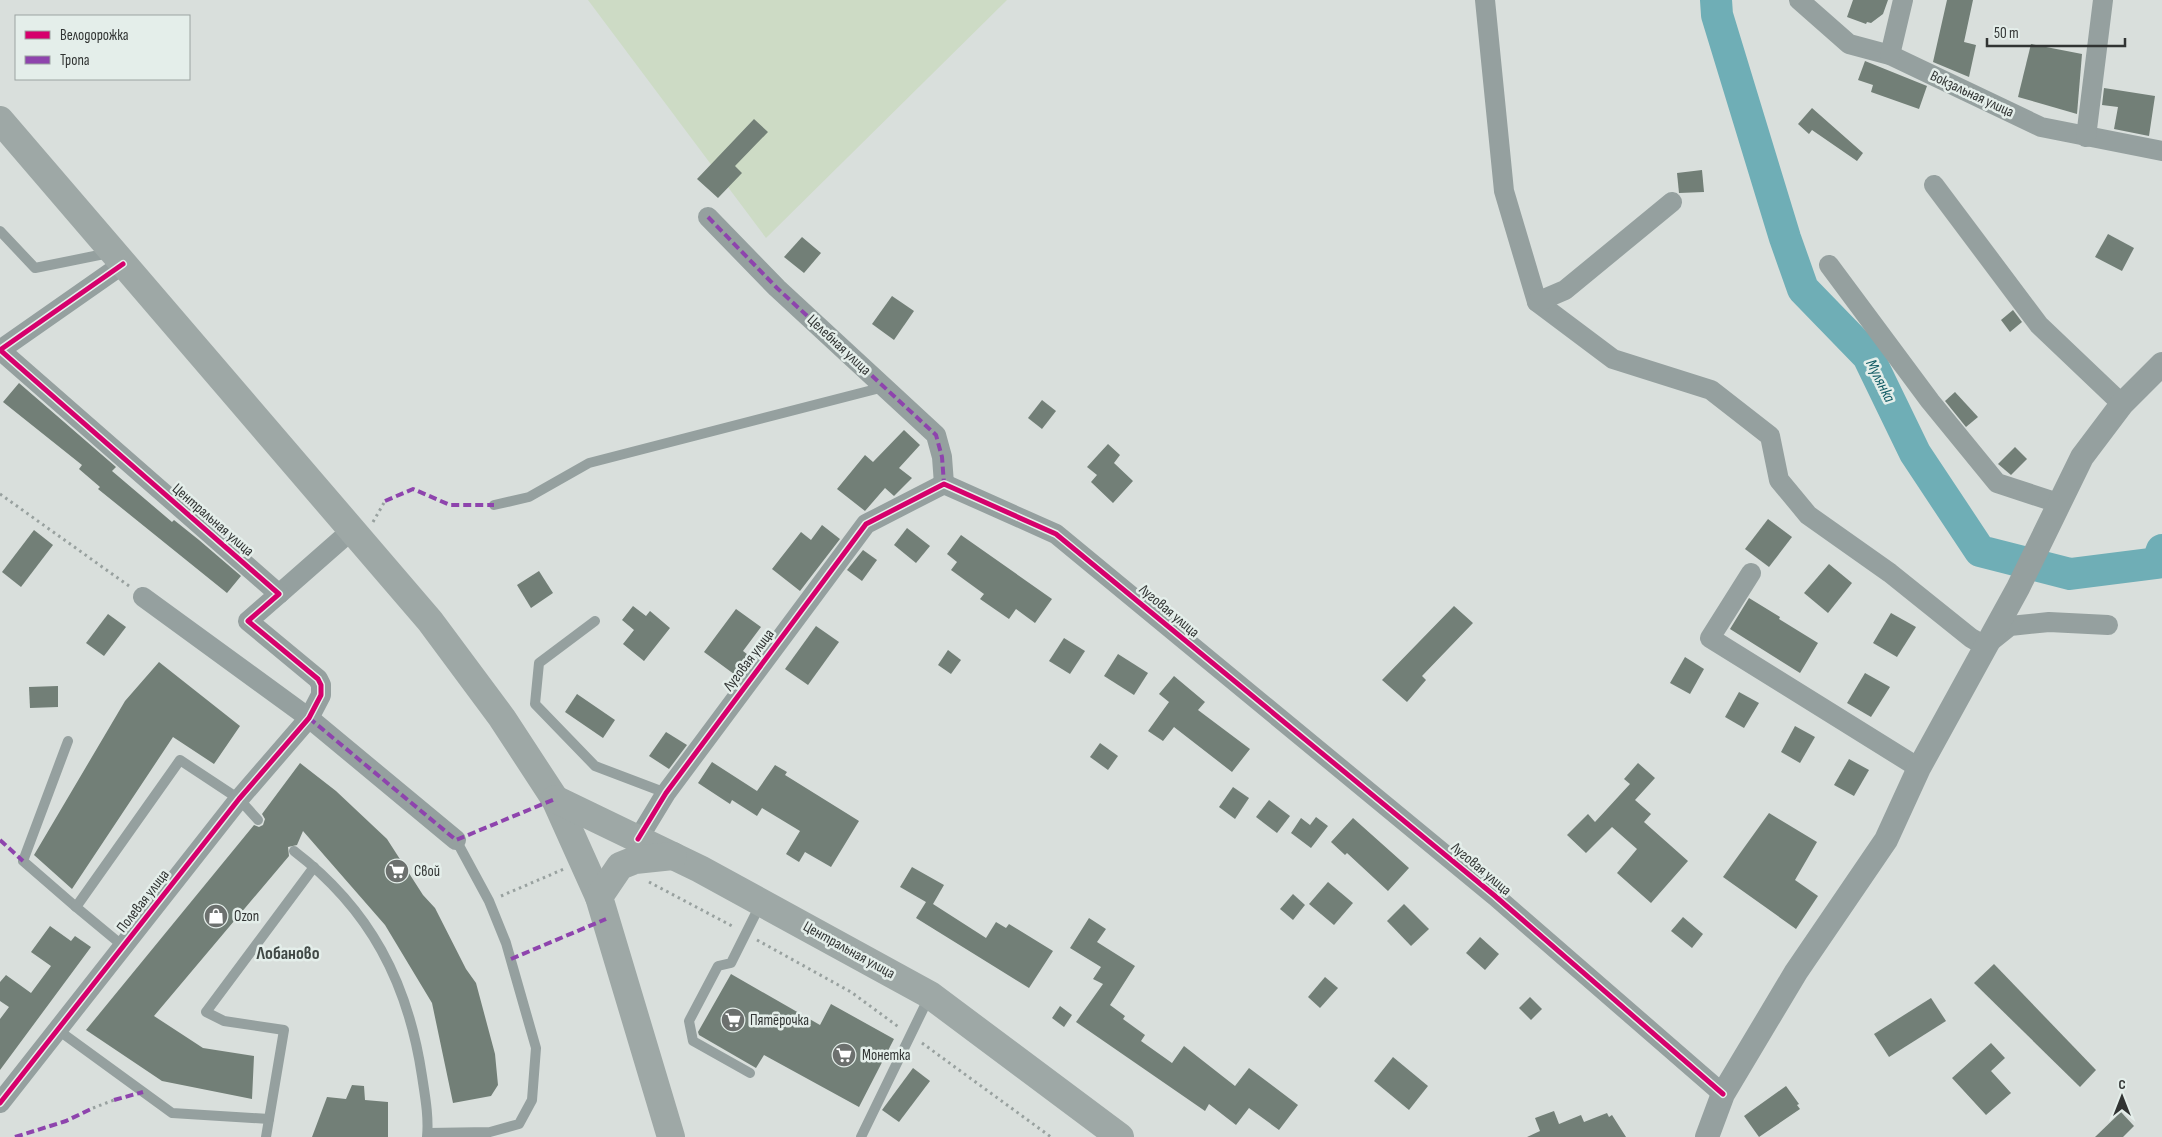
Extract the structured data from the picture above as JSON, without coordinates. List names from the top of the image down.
{
  "streets": {
    "main road": ["Центральная улица"],
    "street": [
      "Вокзальная улица",
      "Целебная улица",
      "Луговая улица",
      "Полевая улица"
    ]
  },
  "crossings": [
    ["Целебная улица", "Луговая улица"],
    ["Центральная улица", "Луговая улица"]
  ],
  "districts": ["Лобаново"],
  "water": ["Мулянка"],
  "places": {
    "supermarket": ["Свой", "Пятёрочка", "Монетка"],
    "shop": ["Ozon"]
  },
  "legend": ["Велодорожка", "Тропа"],
  "scale_bar": "50 m",
  "north": "top"
}
